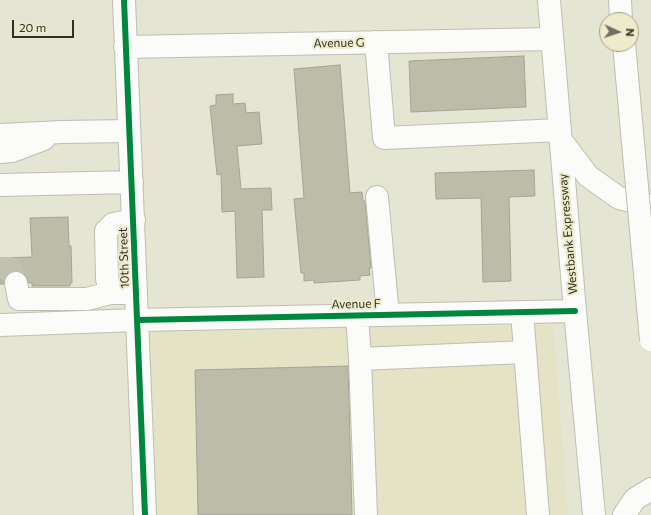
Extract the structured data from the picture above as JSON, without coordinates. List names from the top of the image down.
{
  "streets": {
    "main road": [
      "Avenue G",
      "Westbank Expressway",
      "10th Street",
      "Avenue F"
    ]
  },
  "crossings": [
    ["Avenue G", "Westbank Expressway"],
    ["Avenue G", "10th Street"],
    ["Westbank Expressway", "Avenue F"],
    ["10th Street", "Avenue F"]
  ],
  "scale_bar": "20 m",
  "north": "right"
}
